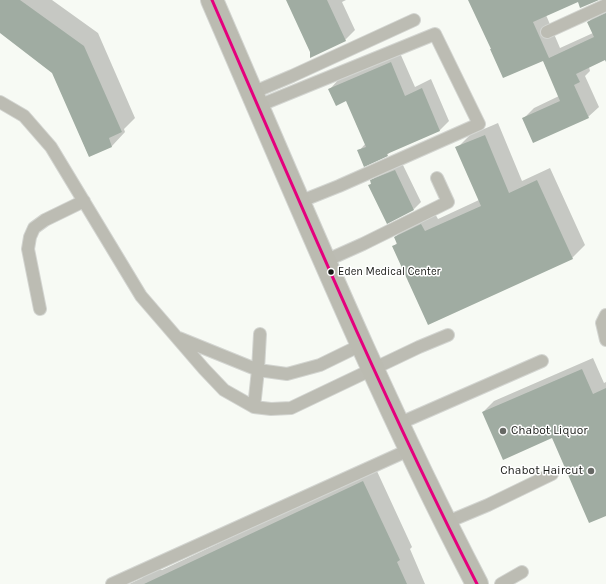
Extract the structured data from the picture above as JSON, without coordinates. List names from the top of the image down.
{
  "places": ["Eden Medical Center", "Chabot Liquor", "Chabot Haircut"]
}
